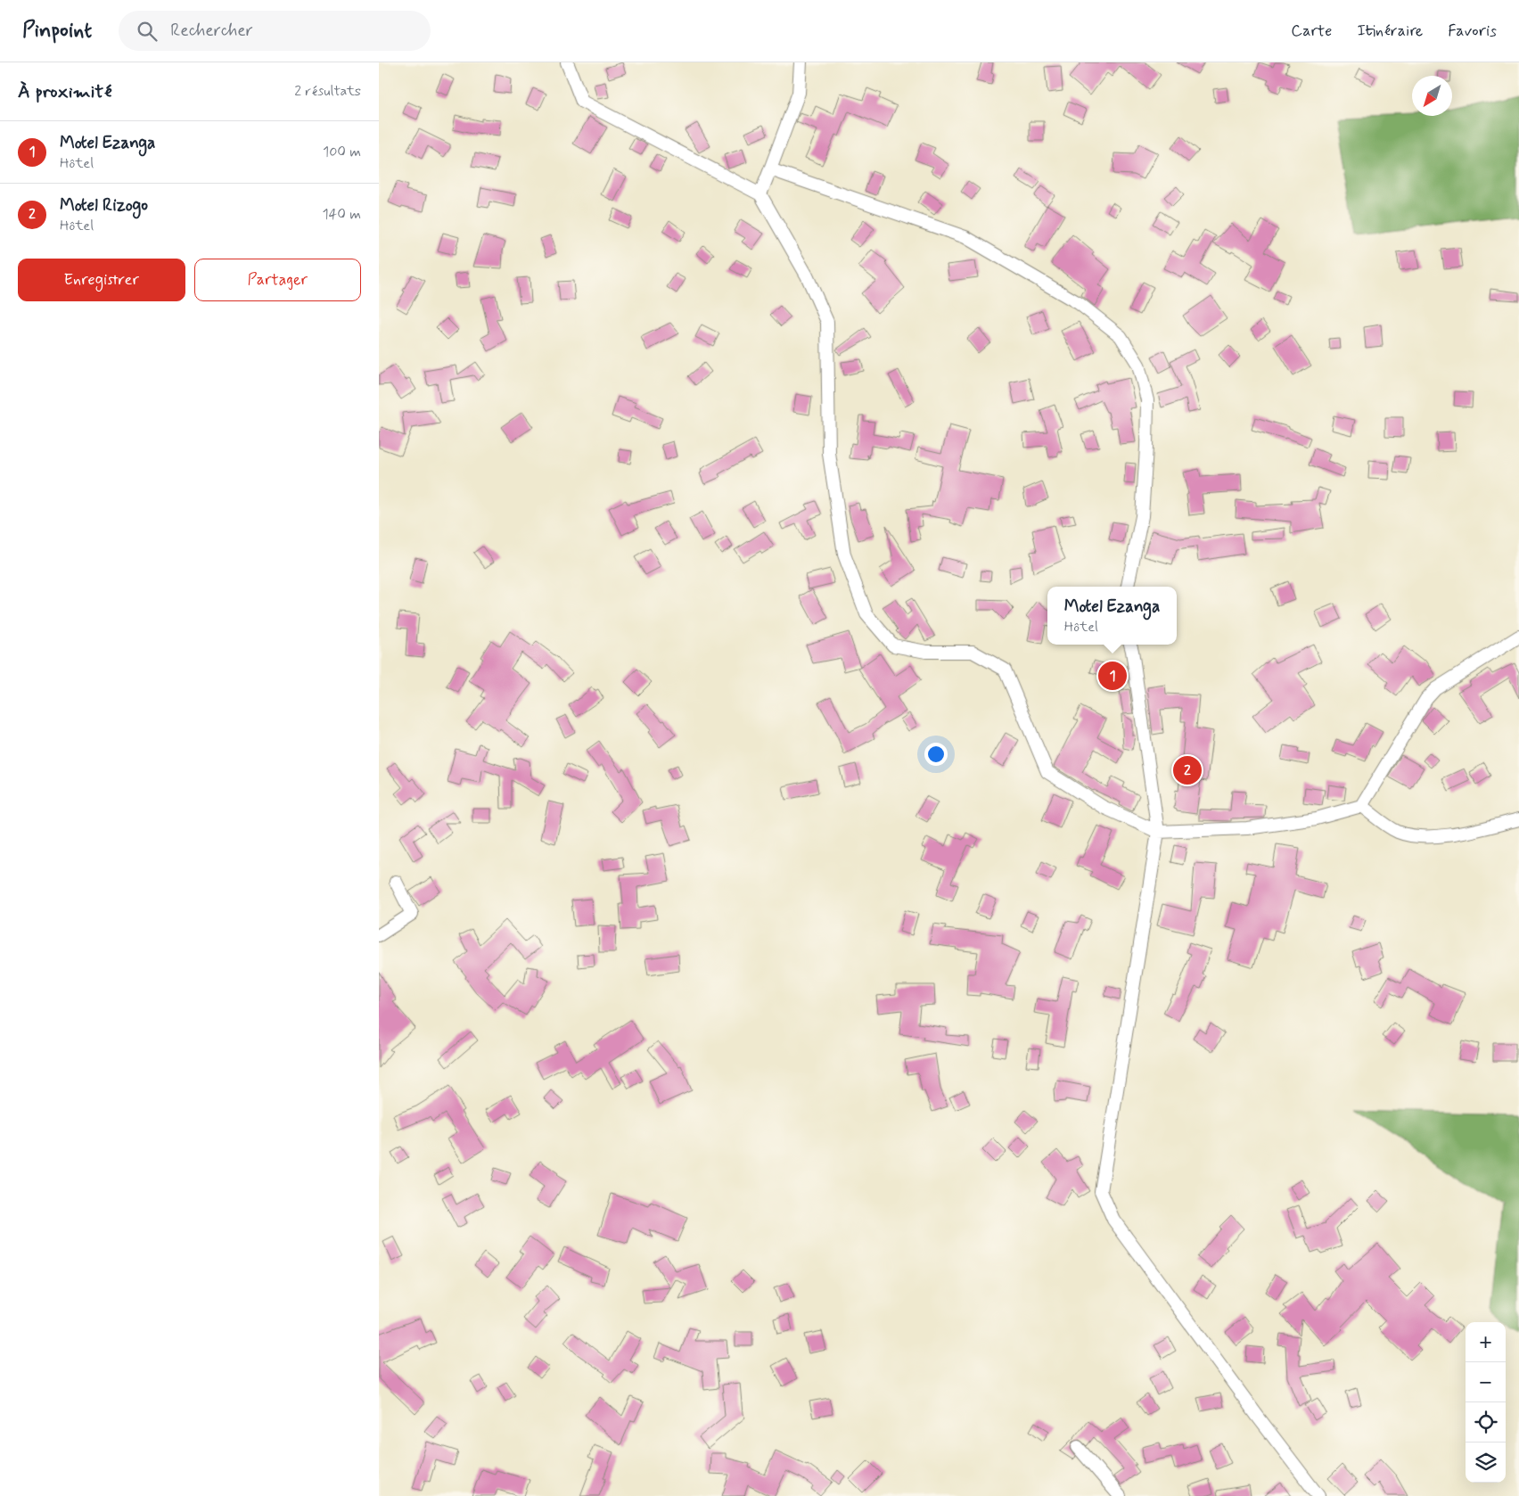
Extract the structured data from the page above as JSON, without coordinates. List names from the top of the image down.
{
  "north": "bottom left",
  "page": {
    "header": "Pinpoint",
    "search": "Rechercher",
    "nav": ["Carte", "Itinéraire", "Favoris"],
    "heading": ["À proximité", "2 résultats"],
    "list": [
      {
        "mark": "1",
        "name": "Motel Ezanga",
        "note": "Hôtel",
        "value": "100 m"
      },
      {
        "mark": "2",
        "name": "Motel Rizogo",
        "note": "Hôtel",
        "value": "140 m"
      }
    ],
    "buttons": ["Enregistrer", "Partager"],
    "popup": ["Motel Ezanga", "Hôtel"],
    "pins": ["1", "2"],
    "map_buttons": ["+", "−"]
  }
}
